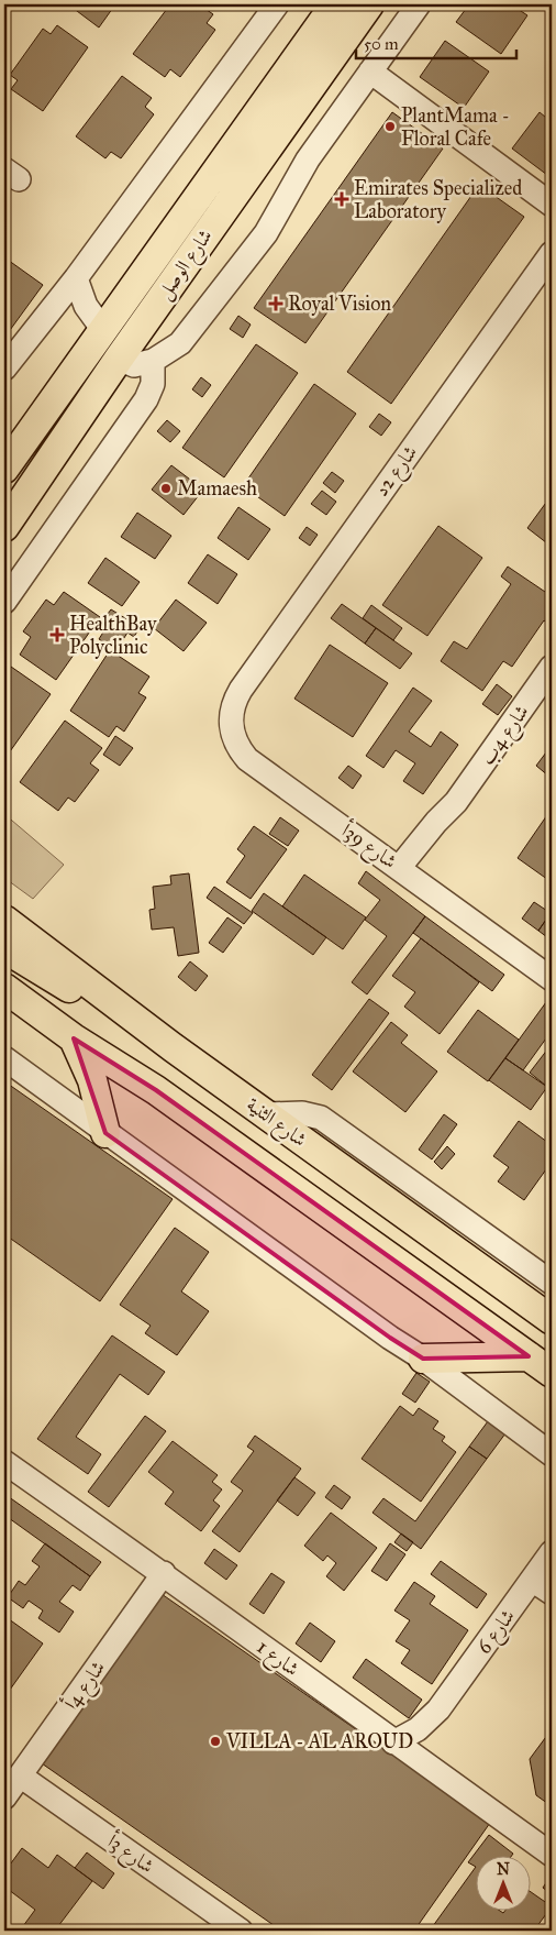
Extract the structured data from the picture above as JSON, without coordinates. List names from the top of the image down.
{
  "streets": {
    "main road": ["شارع الوصل", "شارع الثنية"],
    "street": [
      "شارع 2د",
      "شارع 4ب",
      "شارع 39أ",
      "شارع 6",
      "شارع 1",
      "شارع 4أ",
      "شارع 3أ"
    ]
  },
  "crossings": [
    ["شارع 2د", "شارع 39أ"],
    ["شارع 4ب", "شارع 39أ"],
    ["شارع 6", "شارع 1"],
    ["شارع 1", "شارع 4أ"],
    ["شارع 4أ", "شارع 3أ"]
  ],
  "places": {
    "other": ["PlantMama - Floral Cafe", "Mamaesh", "VILLA - AL AROUD"],
    "health": ["Emirates Specialized Laboratory", "Royal Vision", "HealthBay Polyclinic"]
  },
  "scale_bar": "50 m",
  "north": "top"
}
